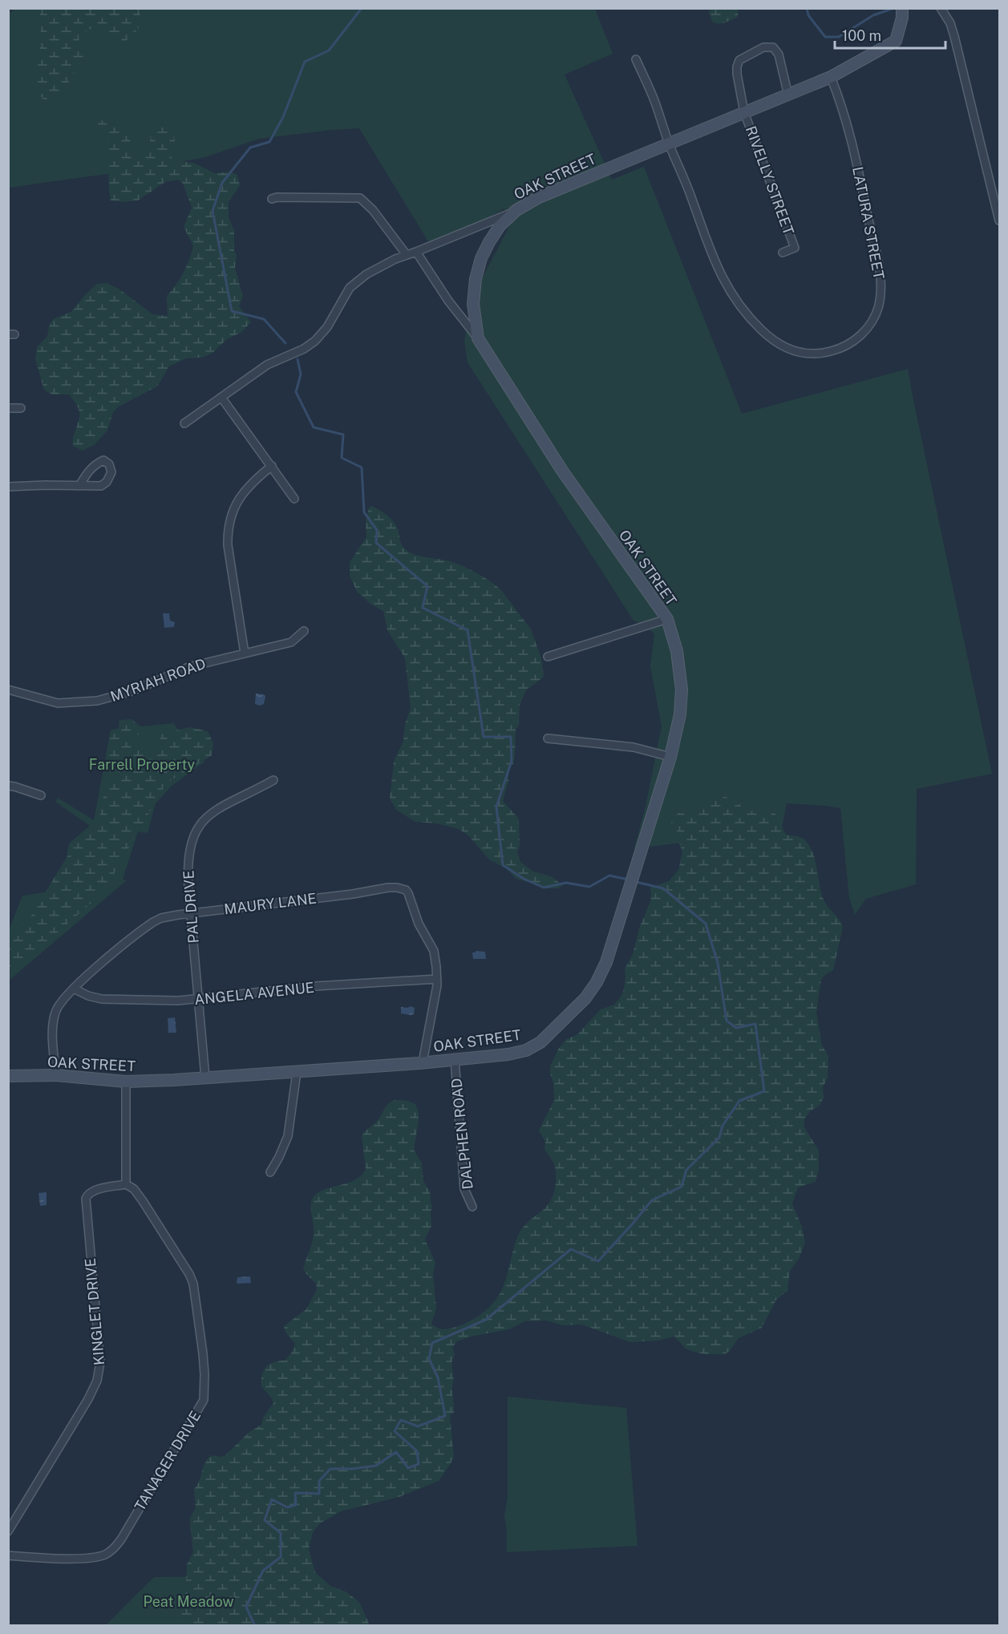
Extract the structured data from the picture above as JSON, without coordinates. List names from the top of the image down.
{
  "streets": {
    "street": [
      "OAK STREET",
      "RIVELLY STREET",
      "LATURA STREET",
      "MYRIAH ROAD",
      "MAURY LANE",
      "PAL DRIVE",
      "ANGELA AVENUE",
      "DALPHEN ROAD",
      "KINGLET DRIVE",
      "TANAGER DRIVE"
    ]
  },
  "crossings": [
    ["OAK STREET", "RIVELLY STREET"],
    ["OAK STREET", "LATURA STREET"],
    ["OAK STREET", "MAURY LANE"],
    ["OAK STREET", "PAL DRIVE"],
    ["OAK STREET", "DALPHEN ROAD"],
    ["MAURY LANE", "PAL DRIVE"],
    ["MAURY LANE", "ANGELA AVENUE"],
    ["PAL DRIVE", "ANGELA AVENUE"],
    ["KINGLET DRIVE", "TANAGER DRIVE"]
  ],
  "parks": ["Farrell Property", "Peat Meadow"],
  "scale_bar": "100 m"
}
